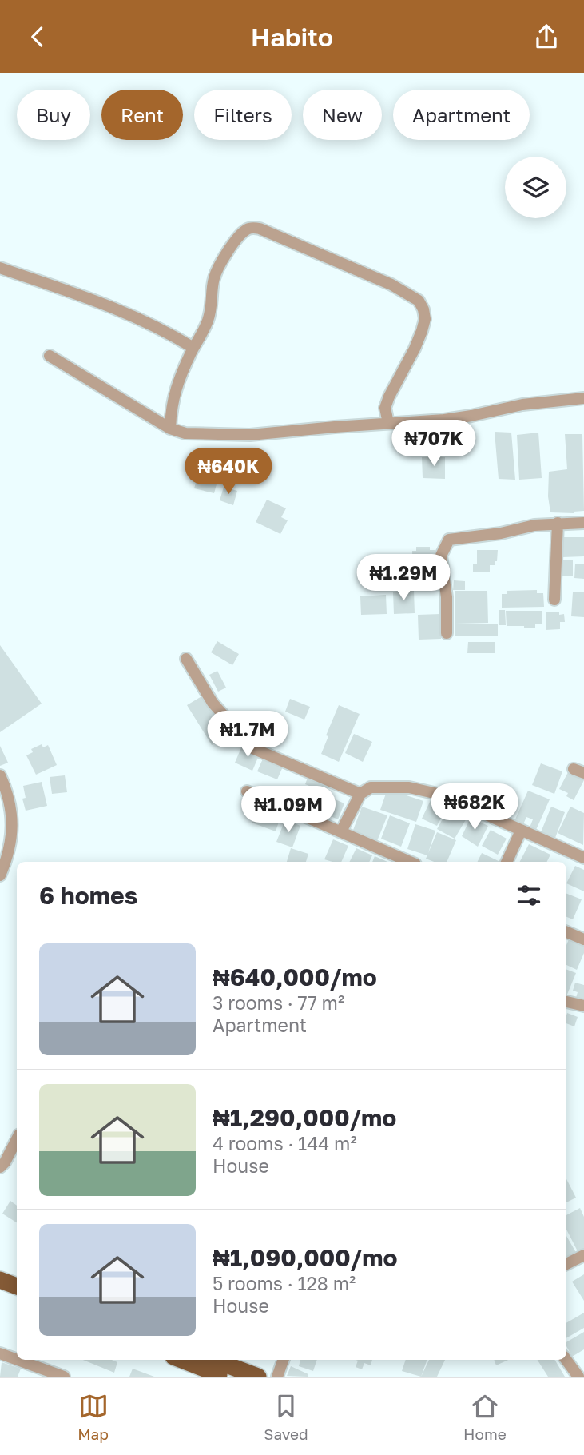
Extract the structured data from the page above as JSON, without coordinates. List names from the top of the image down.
{
  "page": {
    "header": "Habito",
    "chip": [
      "Buy",
      "Rent",
      "Filters",
      "New",
      "Apartment"
    ],
    "price": [
      "₦707K",
      "₦640K",
      "₦1.29M",
      "₦1.7M",
      "₦682K",
      "₦1.09M"
    ],
    "heading": "6 homes",
    "list": [
      {
        "name": "₦640,000/mo",
        "note": "3 rooms · 77 m² · Apartment"
      },
      {
        "name": "₦1,290,000/mo",
        "note": "4 rooms · 144 m² · House"
      },
      {
        "name": "₦1,090,000/mo",
        "note": "5 rooms · 128 m² · House"
      }
    ],
    "tabs": ["Map", "Saved", "Home"]
  }
}
